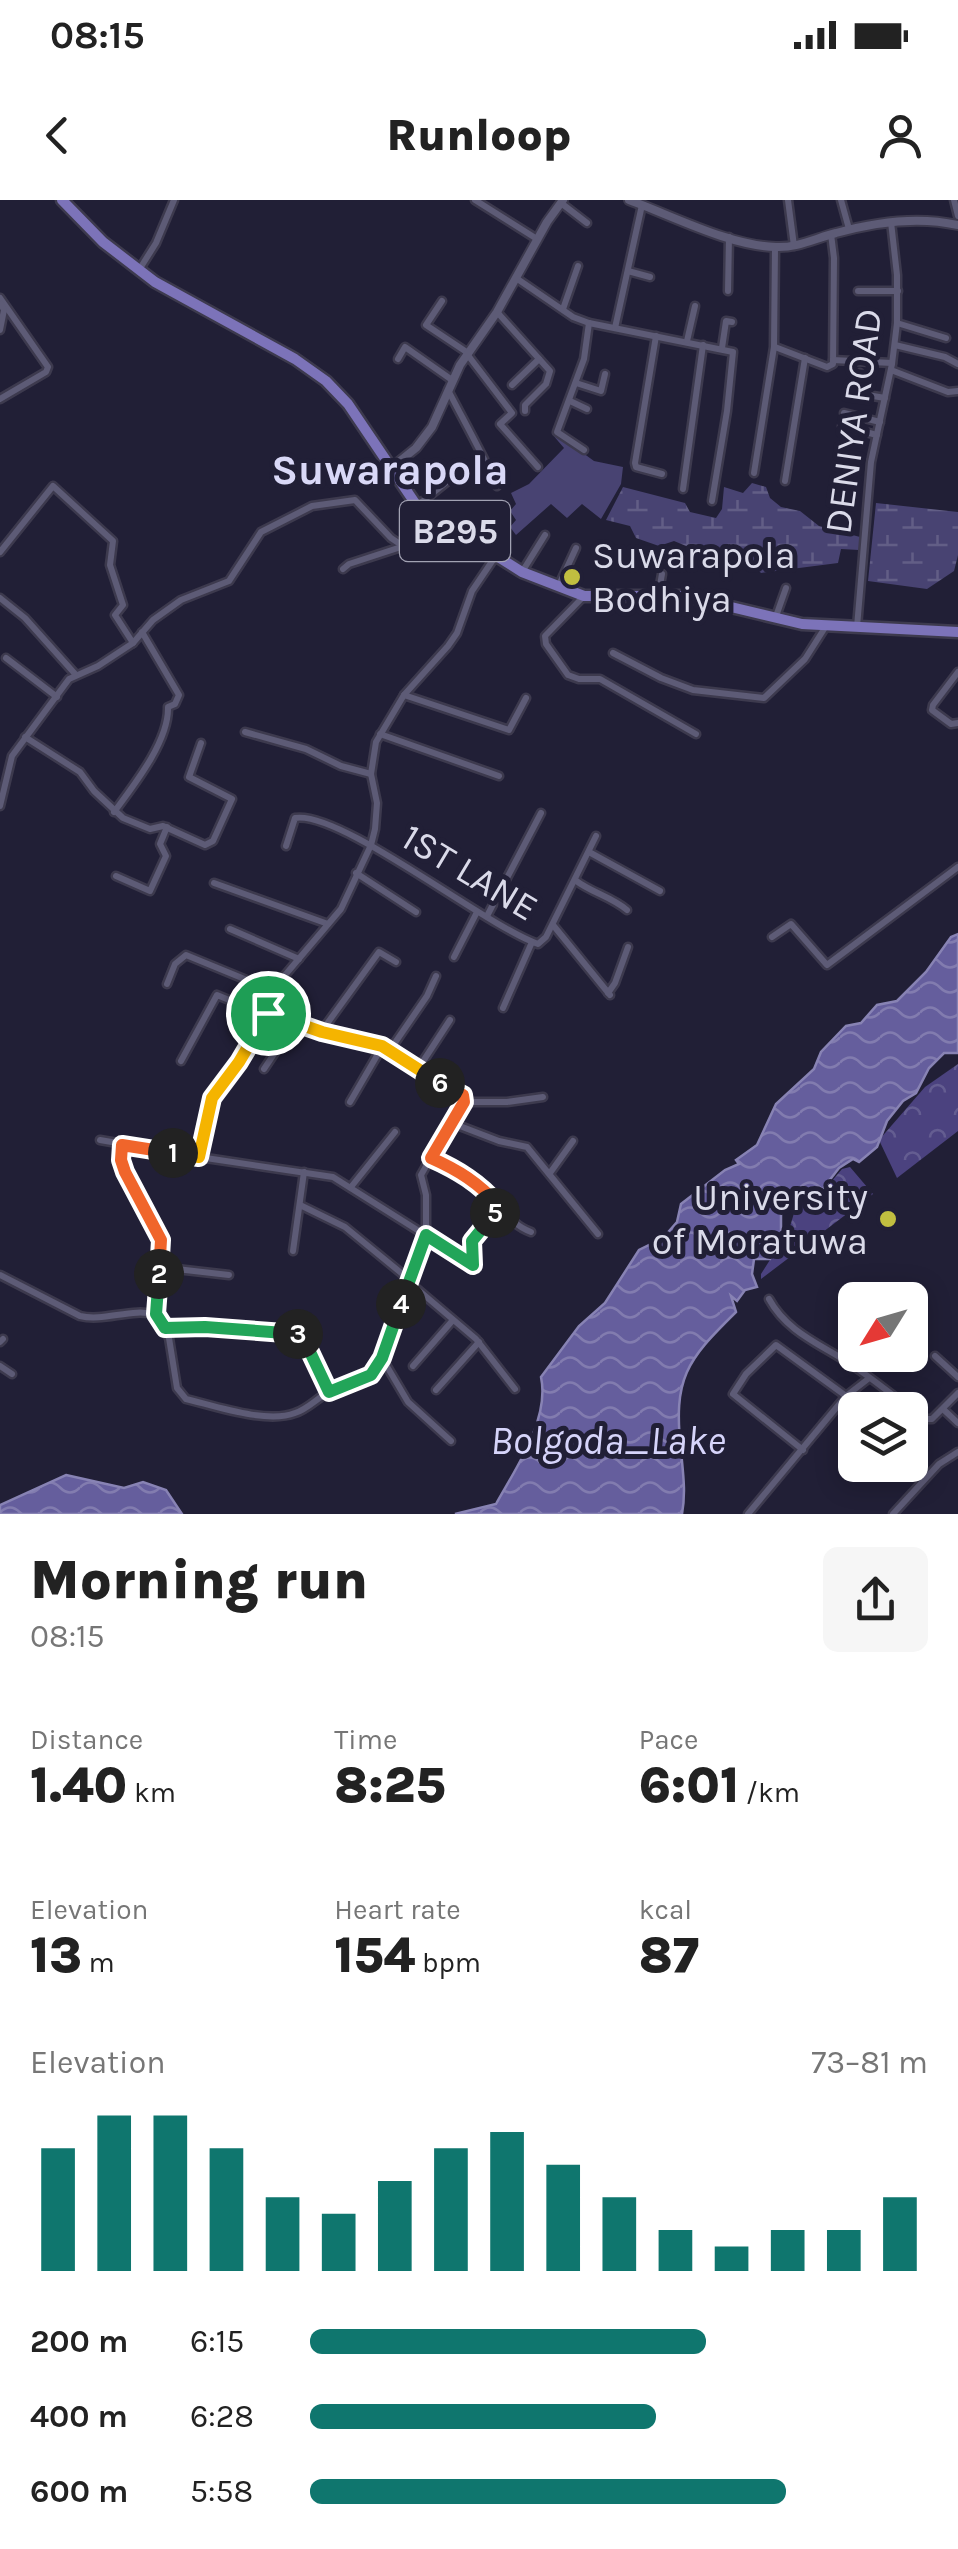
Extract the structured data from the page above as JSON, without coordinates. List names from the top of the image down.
{
  "streets": {
    "main road": ["B295"],
    "street": ["DENIYA ROAD", "1ST LANE"]
  },
  "crossings": [
    ["DENIYA ROAD", "B295"]
  ],
  "districts": ["Suwarapola"],
  "water": ["Bolgoda_Lake"],
  "places": ["Suwarapola Bodhiya", "University of Moratuwa"],
  "north": "bottom left",
  "page": {
    "status": "08:15",
    "header": "Runloop",
    "pins": [
      "6",
      "1",
      "5",
      "2",
      "4",
      "3"
    ],
    "heading": ["Morning run", "08:15"],
    "stats": [
      ["Distance", "1.40 km"],
      ["Time", "8:25"],
      ["Pace", "6:01 /km"],
      ["Elevation", "13 m"],
      ["Heart rate", "154 bpm"],
      ["kcal", "87"]
    ],
    "chart": ["Elevation", "73–81 m"],
    "list": [
      {
        "name": "200 m",
        "note": "6:15"
      },
      {
        "name": "400 m",
        "note": "6:28"
      },
      {
        "name": "600 m",
        "note": "5:58"
      }
    ]
  }
}
